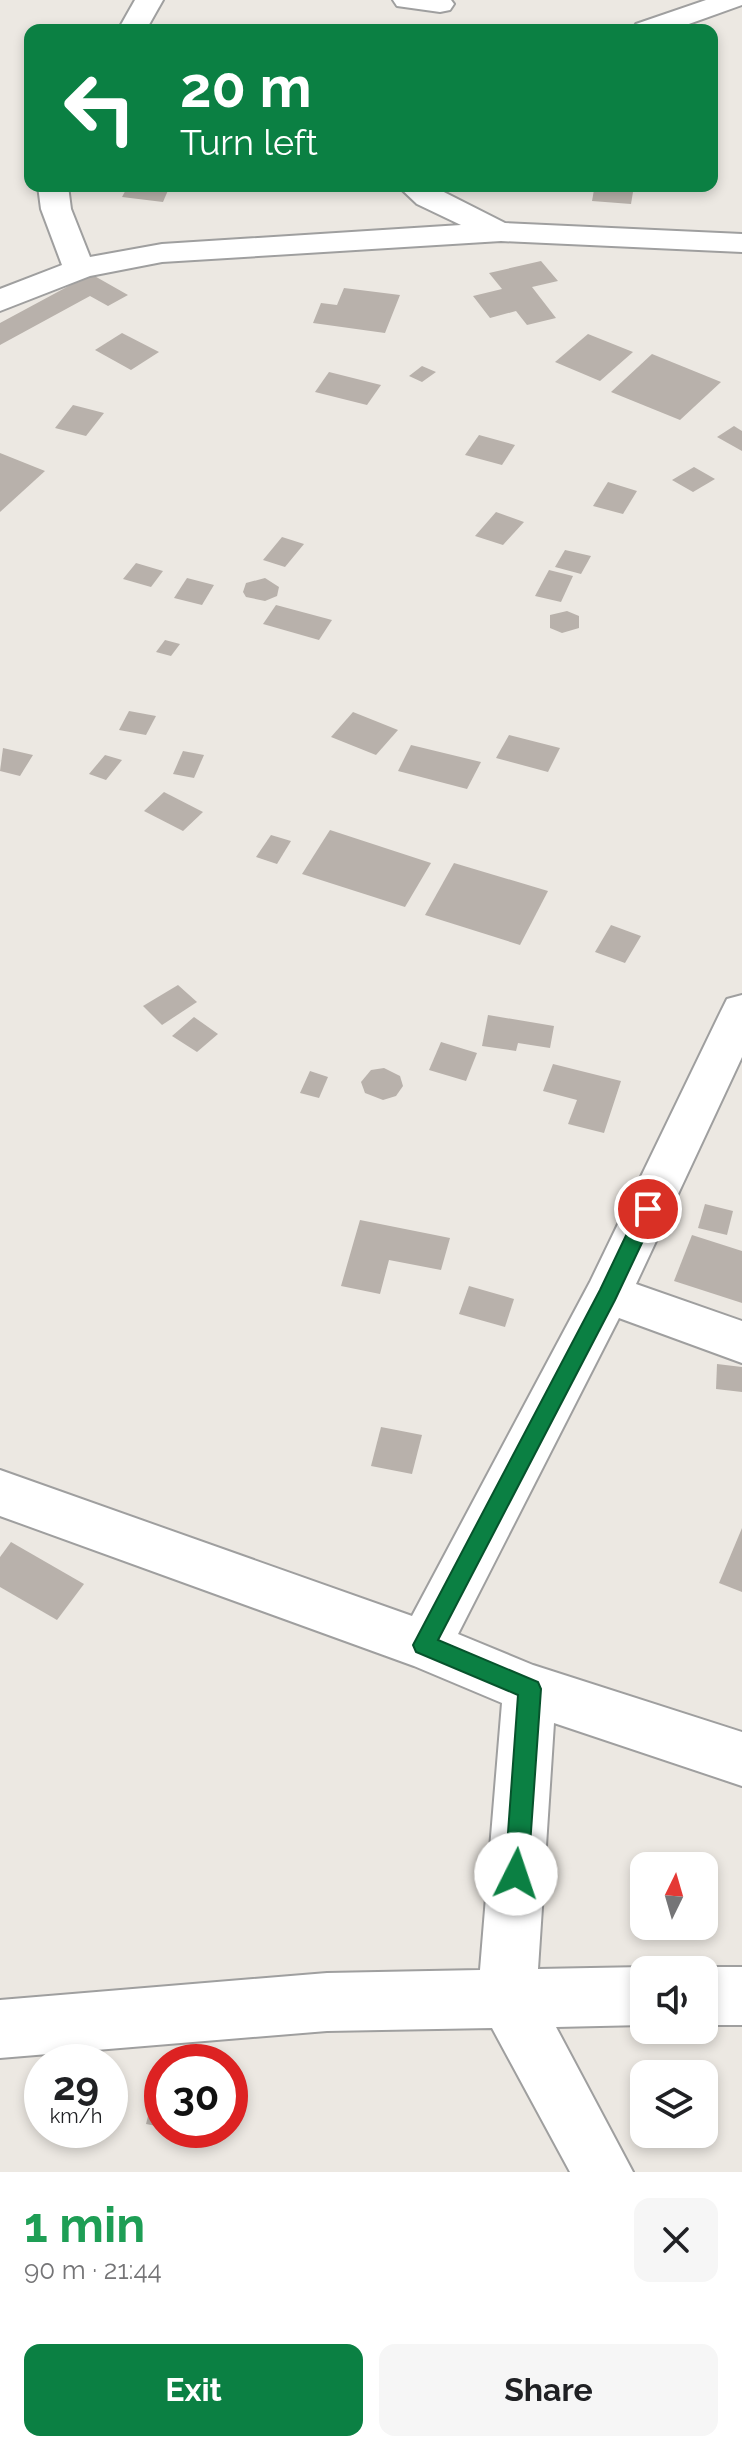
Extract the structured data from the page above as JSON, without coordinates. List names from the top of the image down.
{
  "north": "top",
  "page": {
    "turn": ["20 m", "Turn left"],
    "speed": "29 km/h",
    "limit": "30",
    "heading": ["1 min", "90 m · 21:44"],
    "buttons": ["Exit", "Share"]
  }
}
